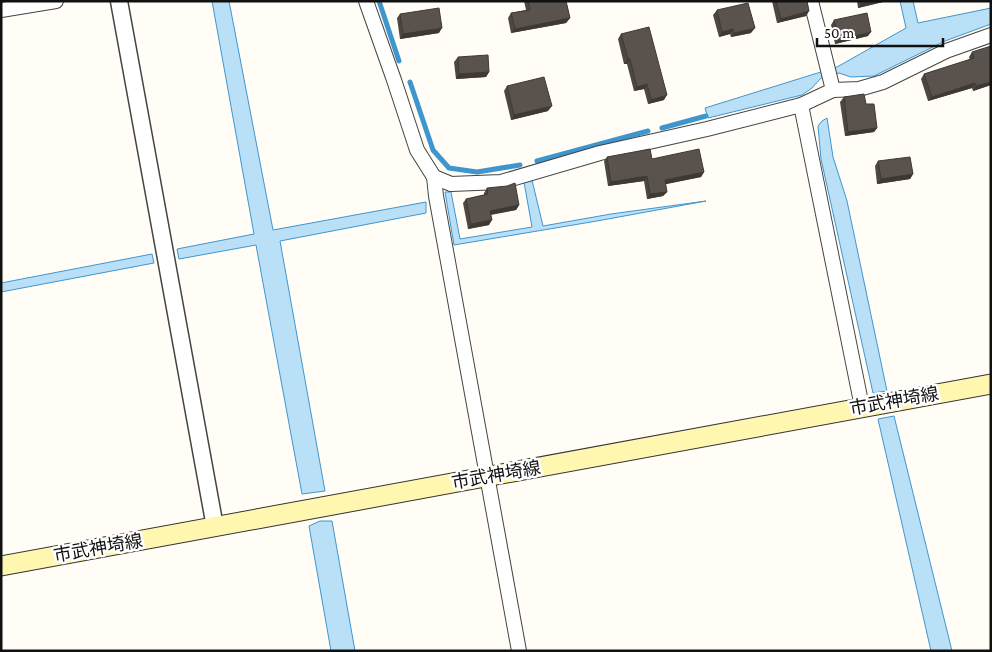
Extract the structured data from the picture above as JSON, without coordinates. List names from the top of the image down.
{
  "streets": {
    "main road": ["市武神埼線"]
  },
  "scale_bar": "50 m"
}
